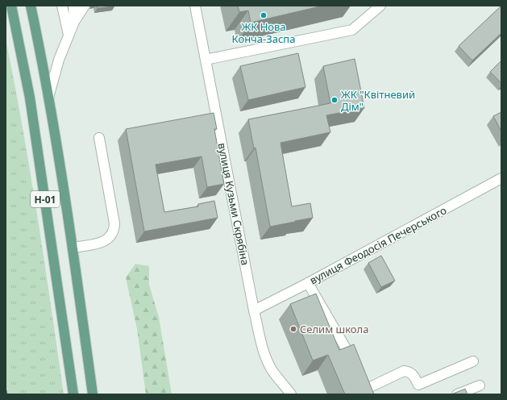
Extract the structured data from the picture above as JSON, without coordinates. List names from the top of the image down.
{
  "streets": {
    "main road": ["Н-01"],
    "street": ["вулиця Кузьми Скрябіна", "вулиця Феодосія Печерського"]
  },
  "crossings": [
    ["вулиця Кузьми Скрябіна", "вулиця Феодосія Печерського"]
  ],
  "places": ["ЖК Нова Конча-Заспа", "ЖК \"Квітневий Дім\"", "Селим школа"]
}
